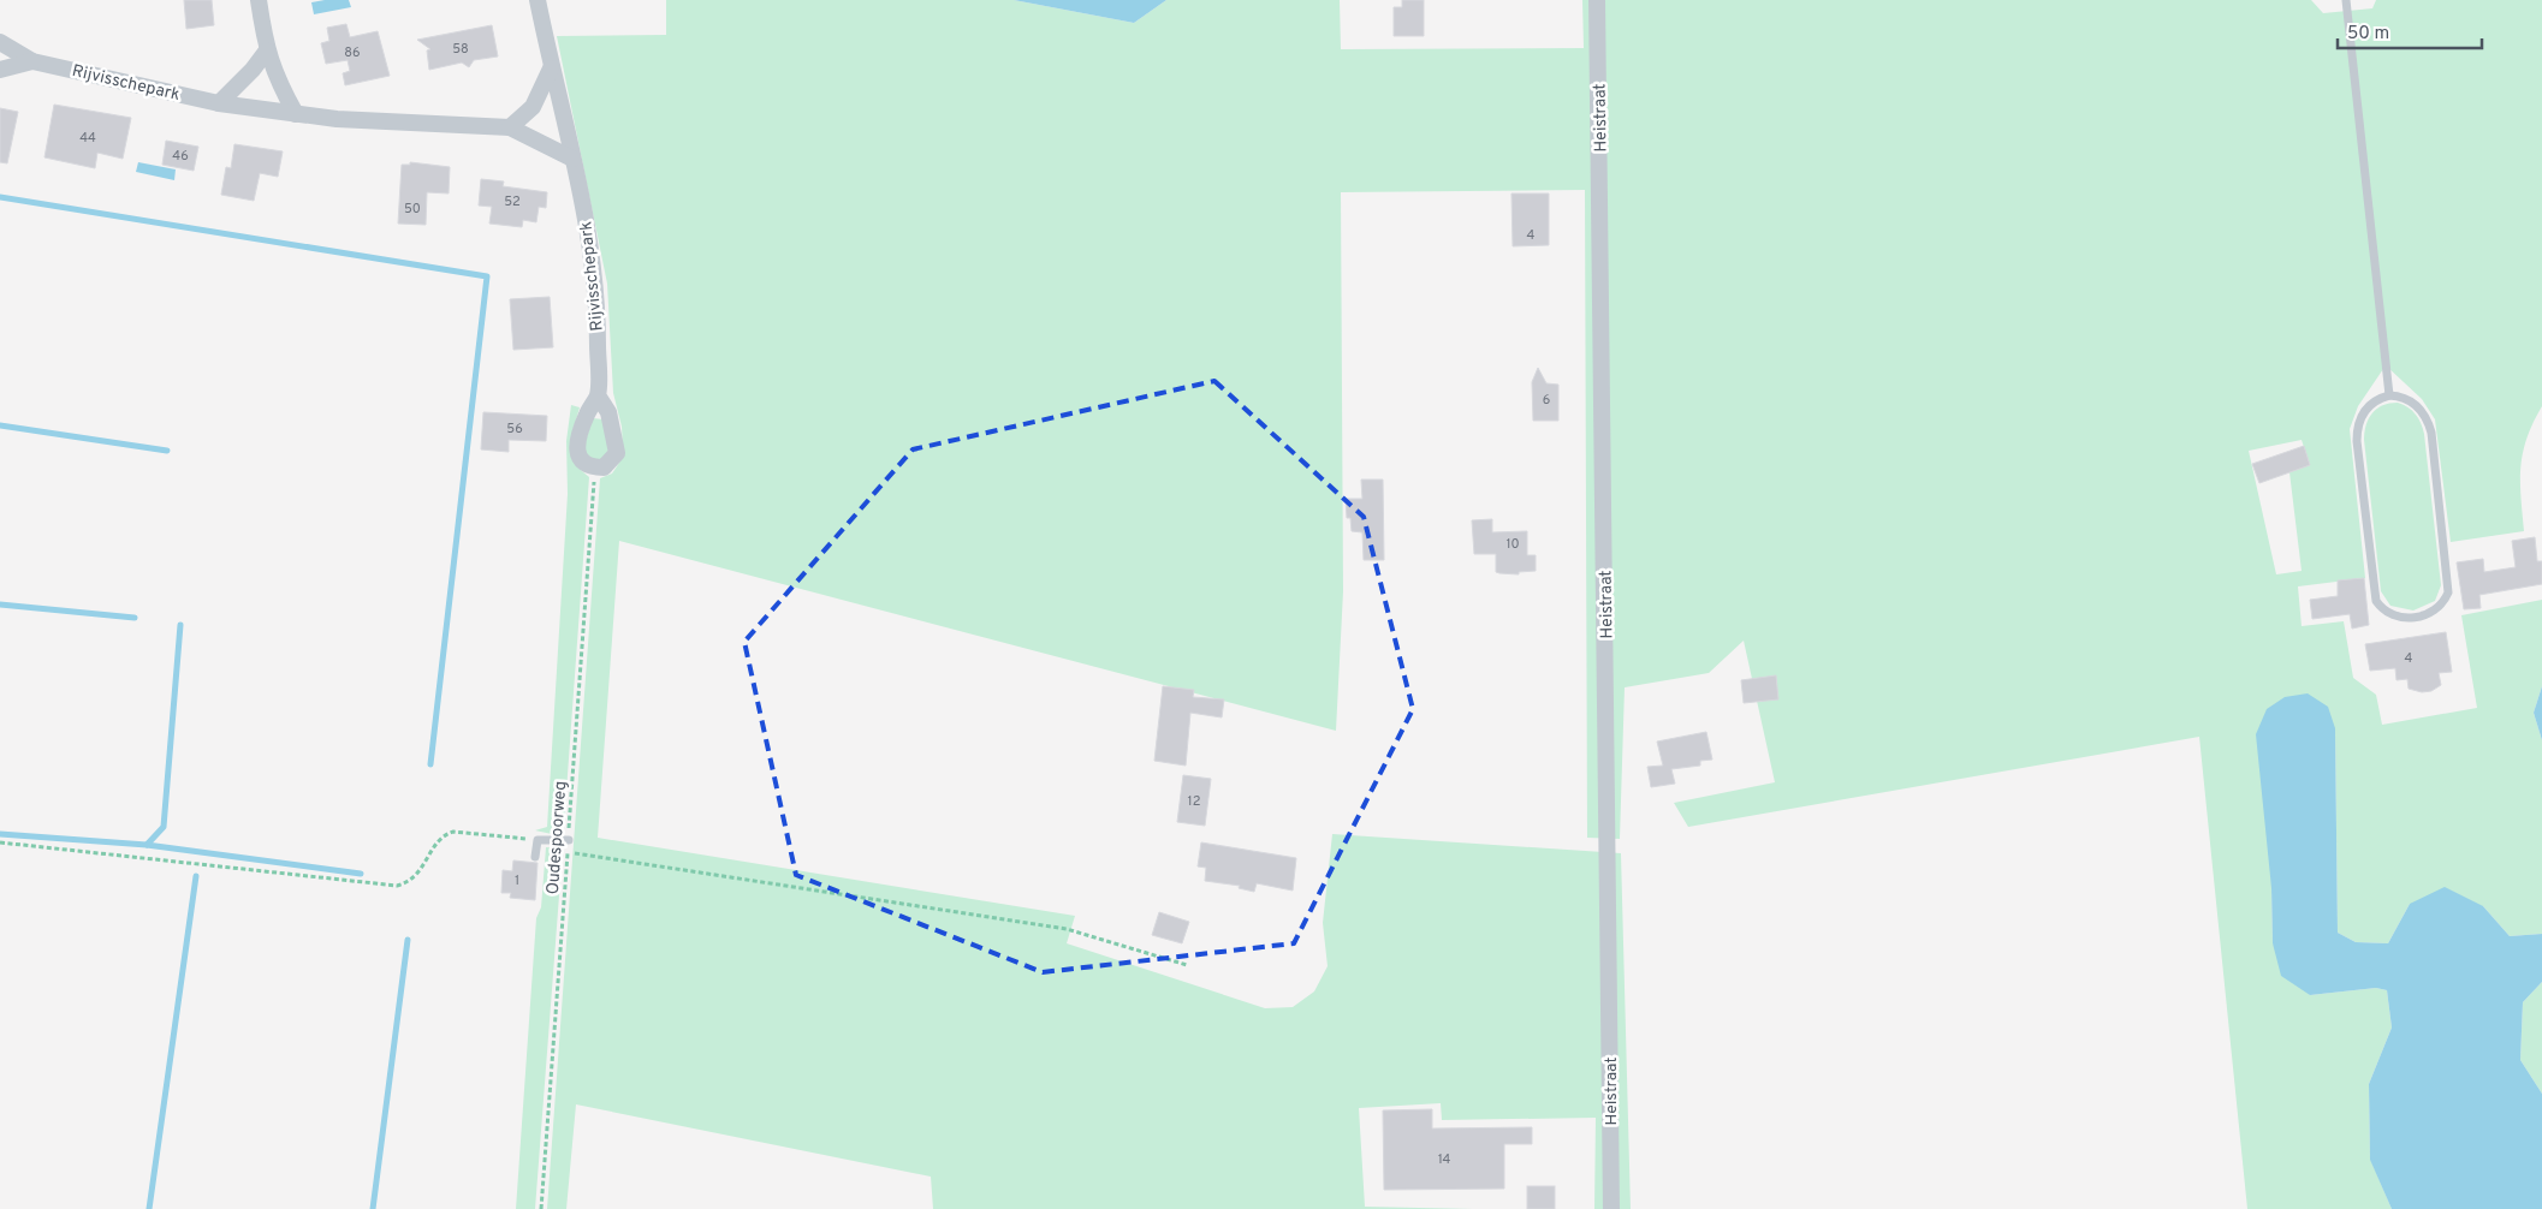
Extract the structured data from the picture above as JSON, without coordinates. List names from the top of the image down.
{
  "streets": {
    "street": ["Rijvisschepark", "Heistraat"],
    "path": ["Oudespoorweg"]
  },
  "crossings": [
    ["Rijvisschepark", "Oudespoorweg"]
  ],
  "house_numbers": [
    "58",
    "86",
    "44",
    "46",
    "52",
    "50",
    "4",
    "6",
    "56",
    "10",
    "4",
    "12",
    "1",
    "14"
  ],
  "scale_bar": "50 m"
}
